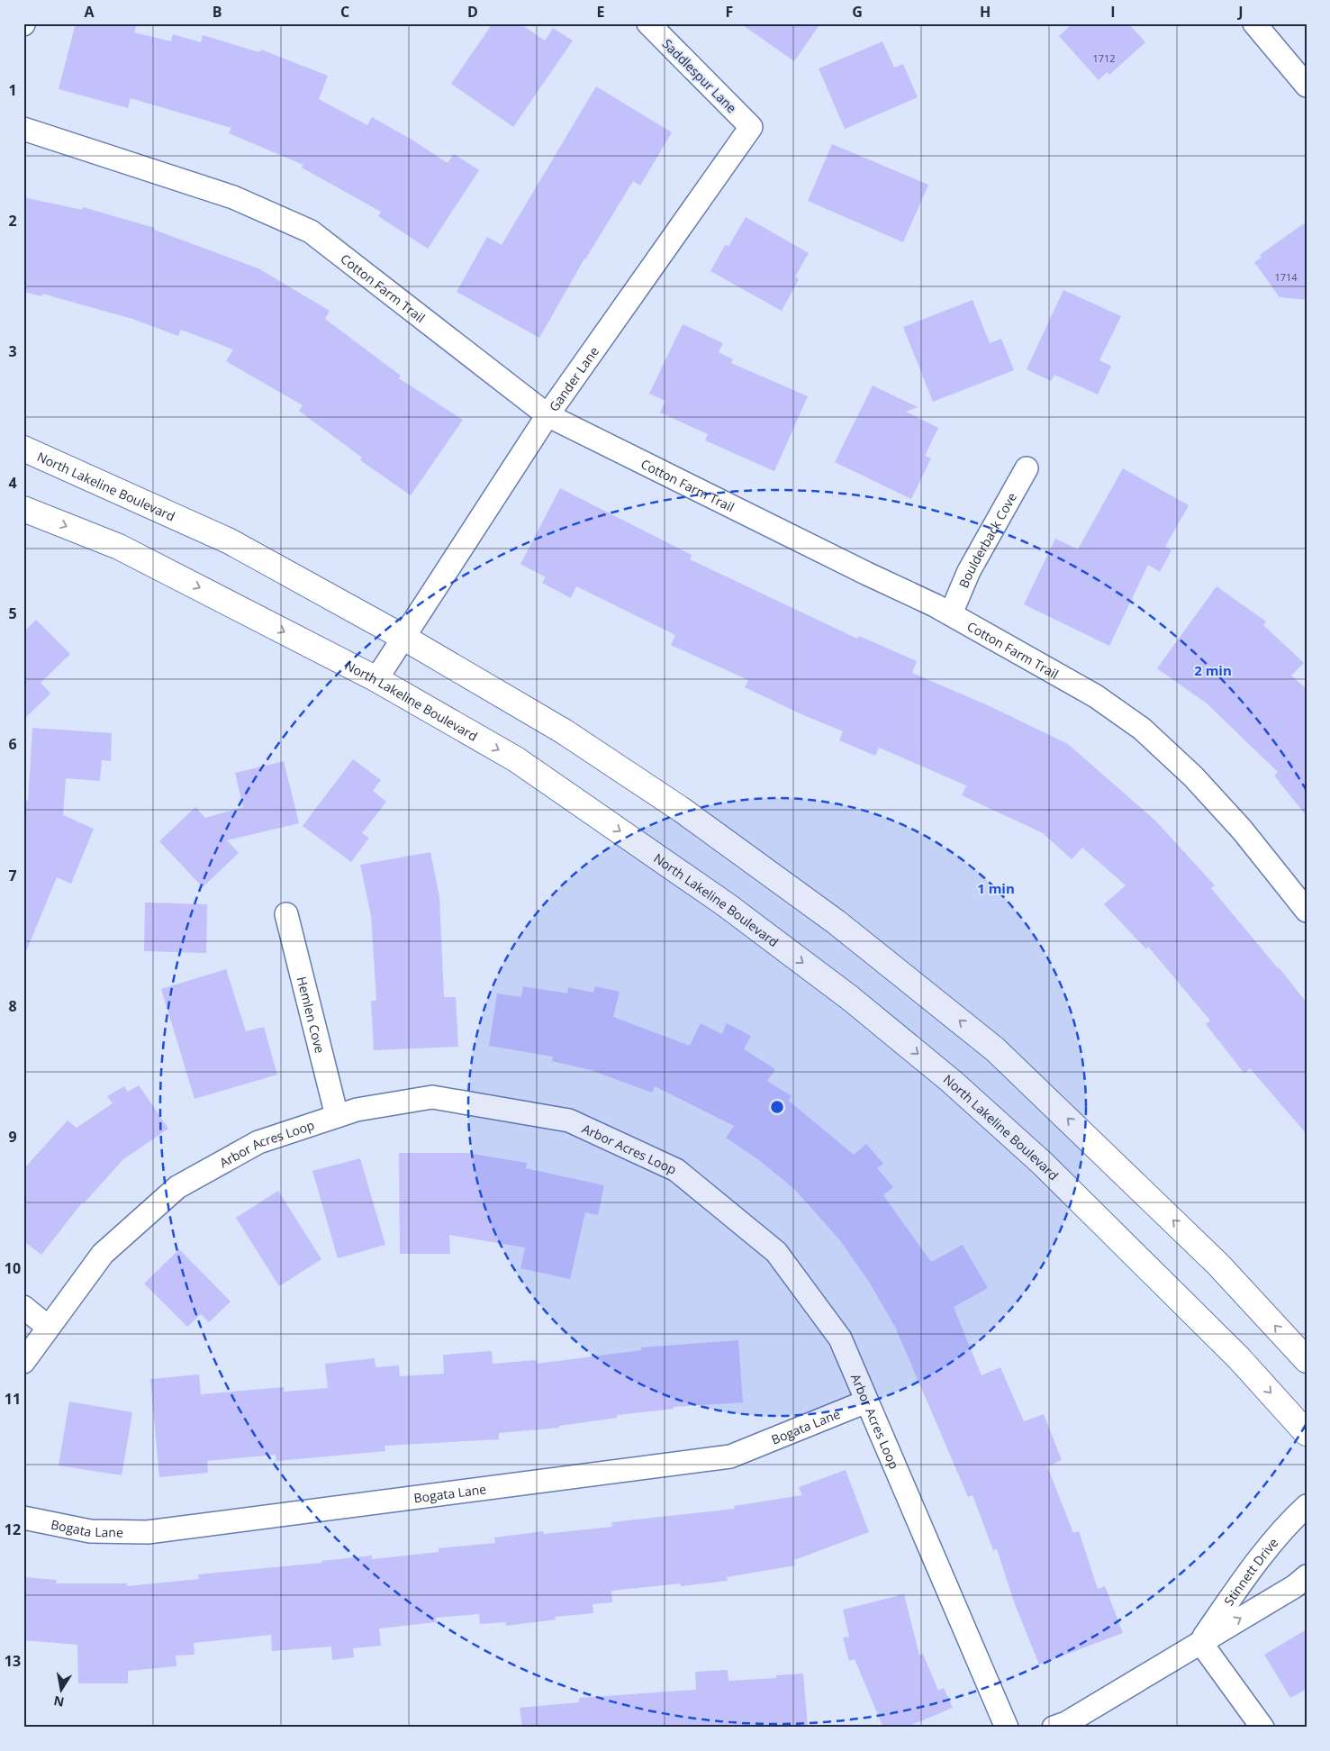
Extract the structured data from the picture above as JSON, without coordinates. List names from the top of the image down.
{
  "streets": {
    "main road": ["North Lakeline Boulevard"],
    "street": [
      "Saddlespur Lane",
      "Cotton Farm Trail",
      "Gander Lane",
      "Boulderback Cove",
      "Hemlen Cove",
      "Arbor Acres Loop",
      "Bogata Lane",
      "Stinnett Drive"
    ]
  },
  "crossings": [
    ["Saddlespur Lane", "Gander Lane"],
    ["Cotton Farm Trail", "Gander Lane"],
    ["Cotton Farm Trail", "Boulderback Cove"],
    ["Gander Lane", "North Lakeline Boulevard"],
    ["Hemlen Cove", "Arbor Acres Loop"],
    ["Arbor Acres Loop", "Bogata Lane"]
  ],
  "house_numbers": ["1712", "1714"],
  "north": "bottom",
  "grid": {
    "columns": [
      "A",
      "B",
      "C",
      "D",
      "E",
      "F",
      "G",
      "H",
      "I",
      "J"
    ],
    "rows": [
      "1",
      "2",
      "3",
      "4",
      "5",
      "6",
      "7",
      "8",
      "9",
      "10",
      "11",
      "12",
      "13"
    ]
  },
  "rings": ["2 min", "1 min"]
}
